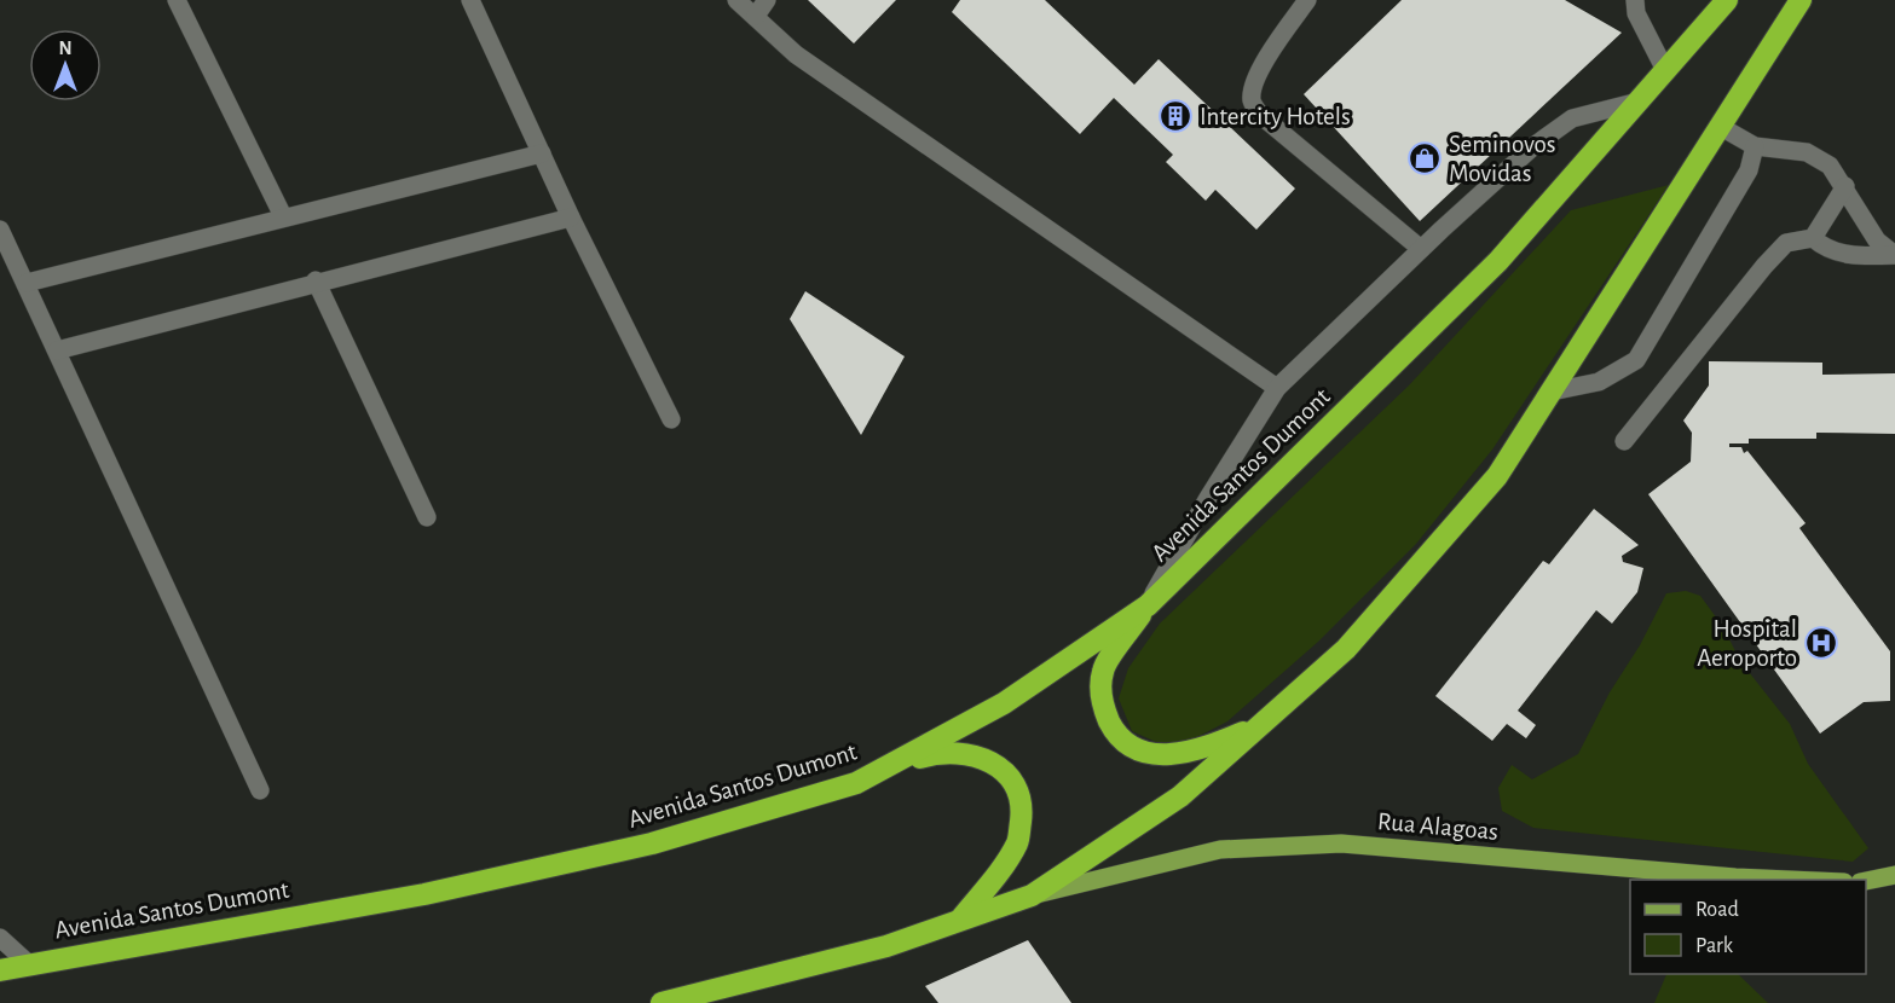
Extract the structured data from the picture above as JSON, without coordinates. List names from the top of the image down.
{
  "streets": {
    "highway": ["Avenida Santos Dumont"],
    "main road": ["Rua Alagoas"]
  },
  "places": {
    "building": ["Intercity Hotels"],
    "shop": ["Seminovos Movidas"],
    "hospital": ["Hospital Aeroporto"]
  },
  "legend": ["Road", "Park"],
  "north": "top"
}
